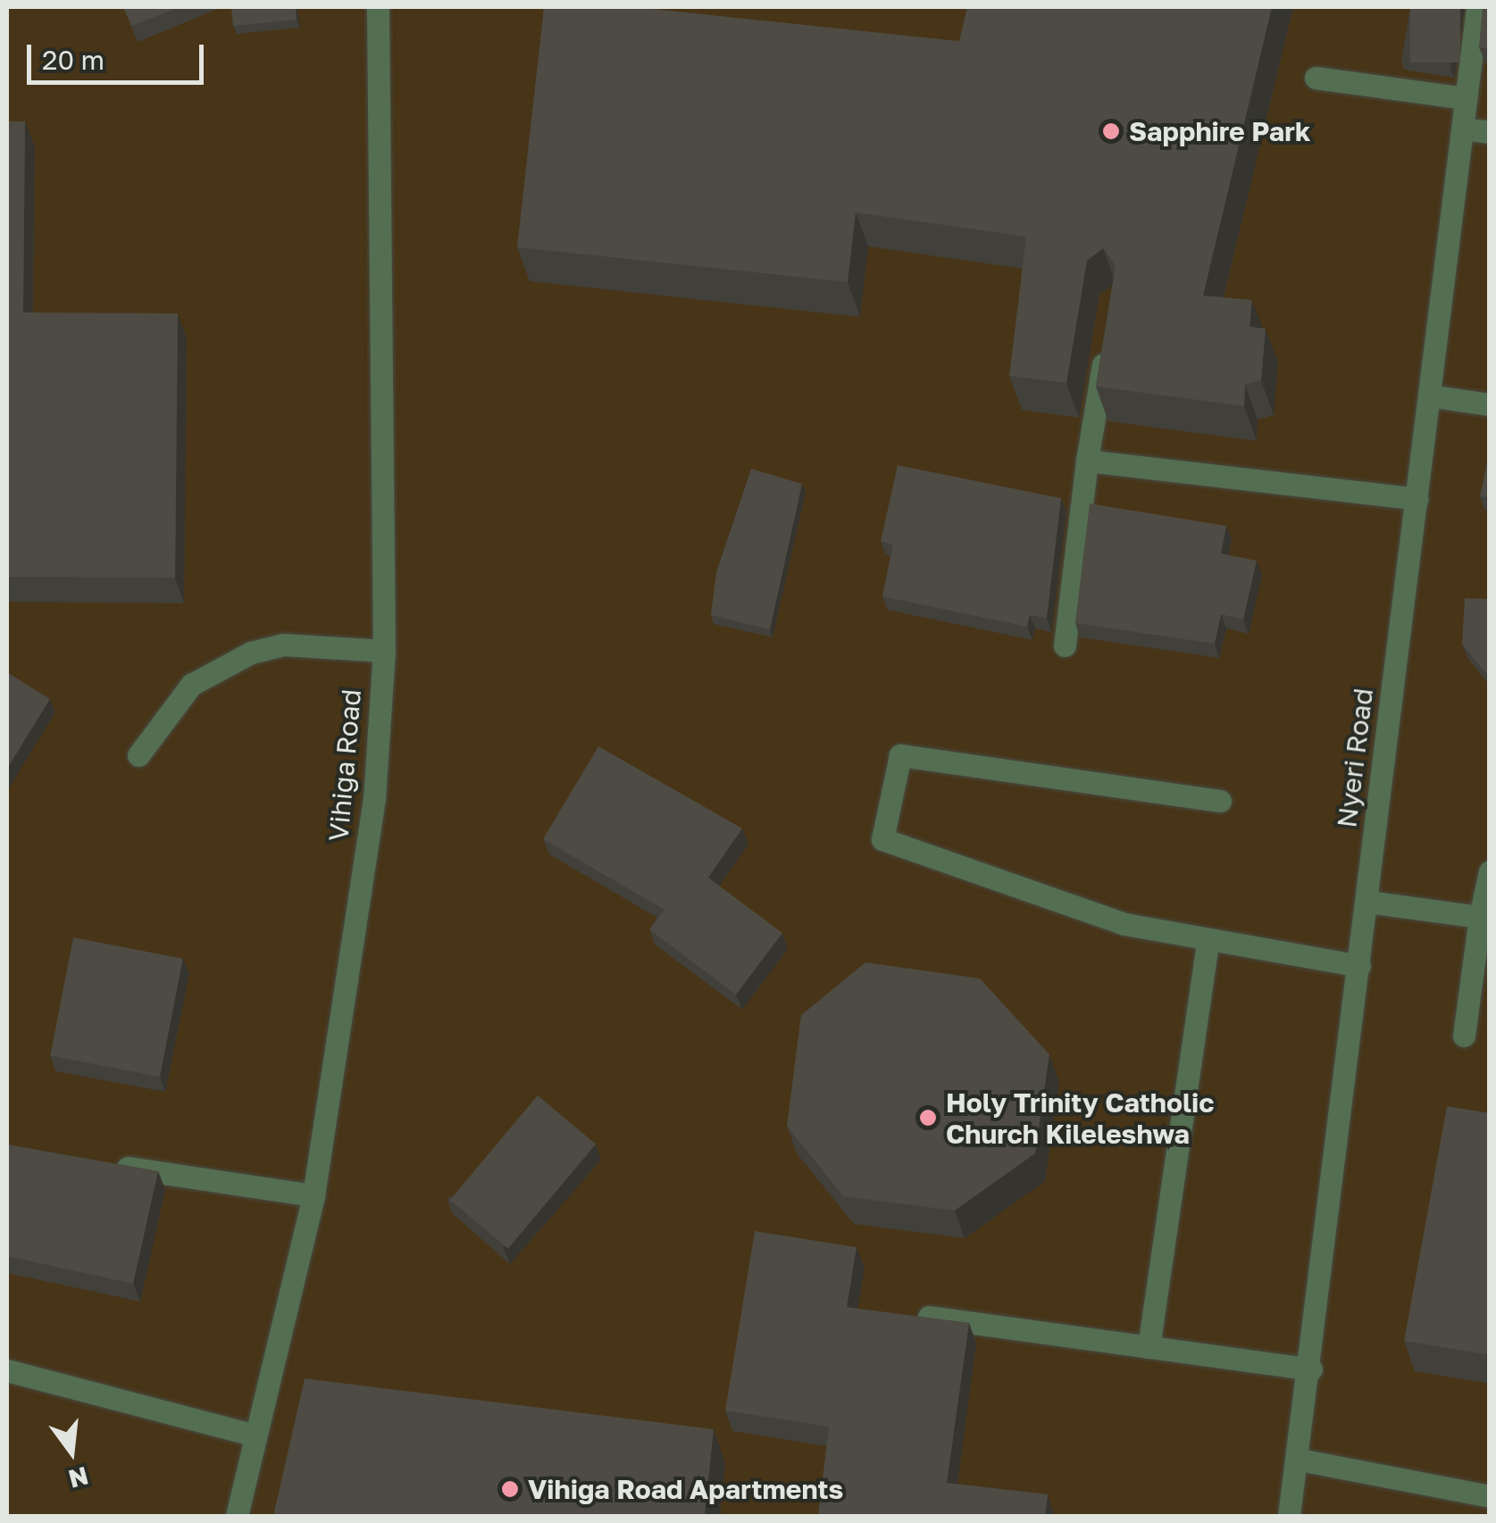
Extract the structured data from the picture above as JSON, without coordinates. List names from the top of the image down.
{
  "streets": {
    "street": ["Nyeri Road", "Vihiga Road"]
  },
  "places": ["Sapphire Park", "Holy Trinity Catholic Church Kileleshwa", "Vihiga Road Apartments"],
  "scale_bar": "20 m",
  "north": "bottom"
}
